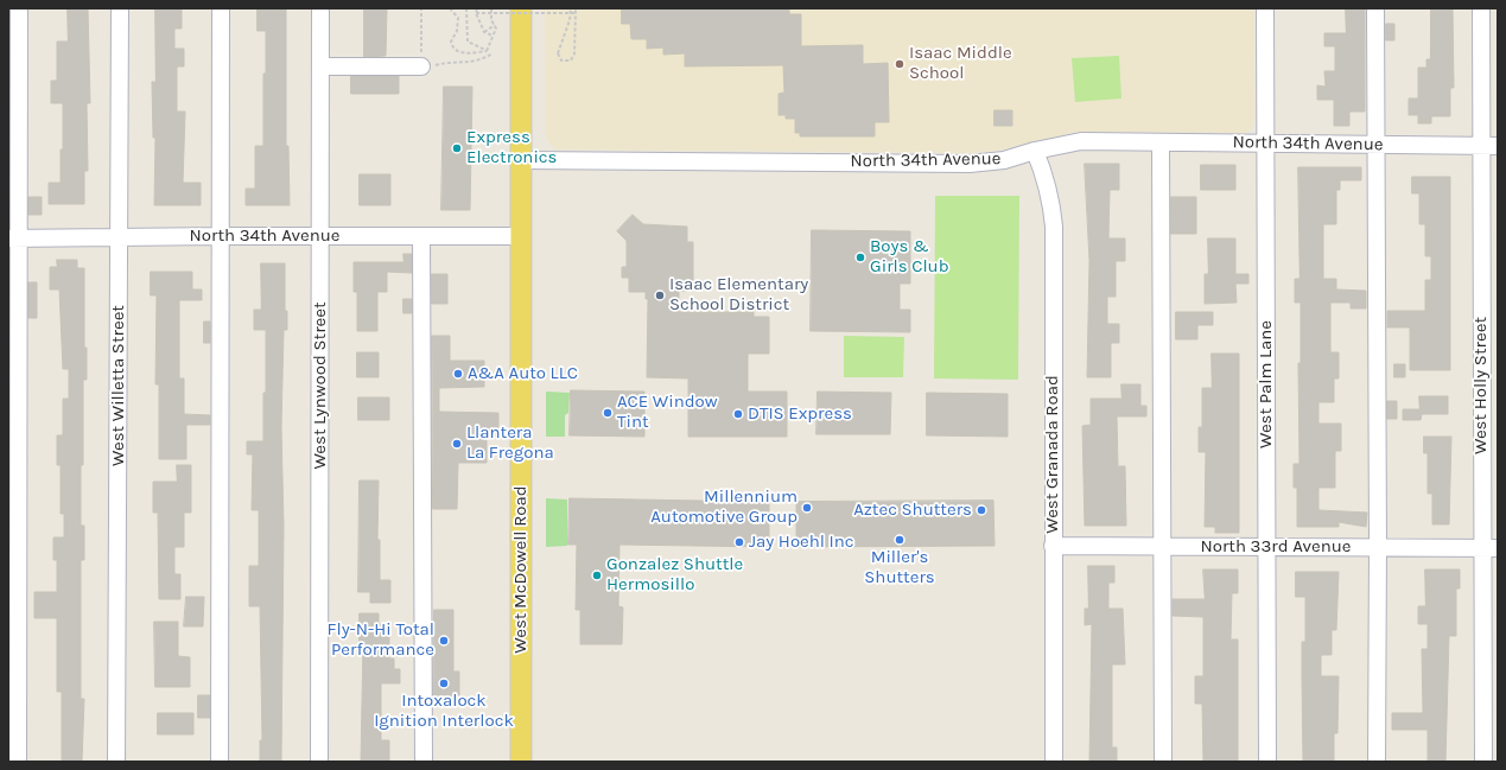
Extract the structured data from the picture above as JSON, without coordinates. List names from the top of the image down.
{
  "streets": {
    "main road": ["West McDowell Road"],
    "street": [
      "North 34th Avenue",
      "West Palm Lane",
      "West Willetta Street",
      "West Lynwood Street",
      "West Holly Street",
      "West Granada Road",
      "North 33rd Avenue"
    ]
  },
  "crossings": [
    ["North 34th Avenue", "West Palm Lane"],
    ["North 34th Avenue", "West Willetta Street"],
    ["North 34th Avenue", "West Lynwood Street"],
    ["North 34th Avenue", "West Holly Street"],
    ["North 34th Avenue", "West Granada Road"],
    ["North 34th Avenue", "West McDowell Road"],
    ["West Palm Lane", "North 33rd Avenue"],
    ["West Holly Street", "North 33rd Avenue"],
    ["West Granada Road", "North 33rd Avenue"]
  ],
  "places": [
    "Isaac Middle School",
    "Express Electronics",
    "Boys & Girls Club",
    "Isaac Elementary School District",
    "A&A Auto LLC",
    "ACE Window Tint",
    "DTIS Express",
    "Llantera La Fregona",
    "Millennium Automotive Group",
    "Aztec Shutters",
    "Miller's Shutters",
    "Jay Hoehl Inc",
    "Gonzalez Shuttle Hermosillo",
    "Fly-N-Hi Total Performance",
    "Intoxalock Ignition Interlock"
  ]
}
